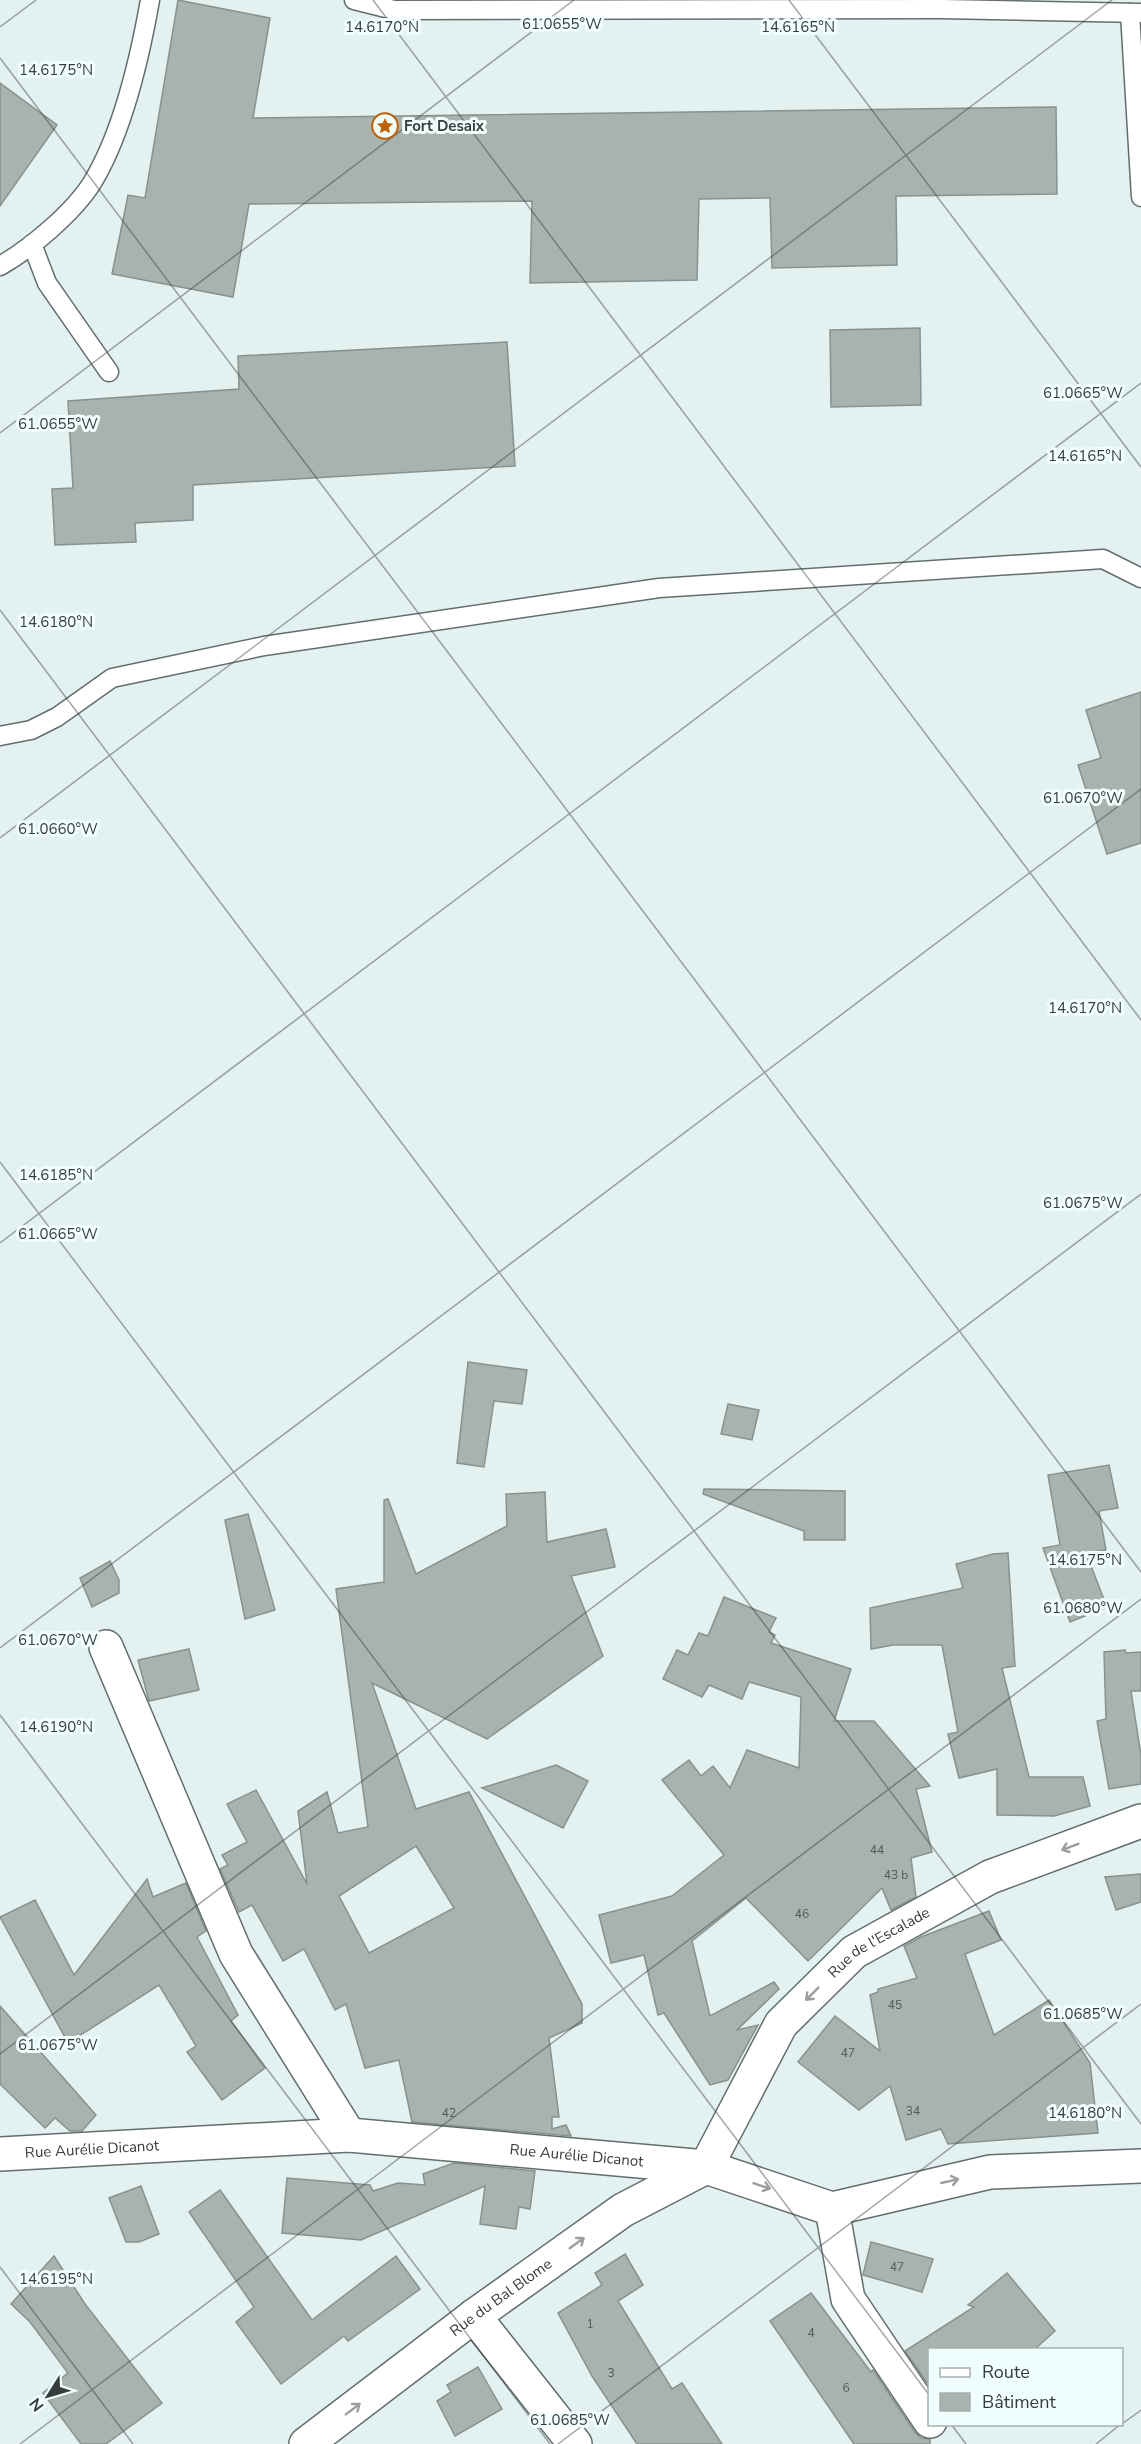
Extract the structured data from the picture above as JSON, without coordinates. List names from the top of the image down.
{
  "streets": {
    "street": ["Rue de l'Escalade", "Rue Aurélie Dicanot", "Rue du Bal Blome"]
  },
  "crossings": [
    ["Rue de l'Escalade", "Rue Aurélie Dicanot"],
    ["Rue de l'Escalade", "Rue du Bal Blome"],
    ["Rue Aurélie Dicanot", "Rue du Bal Blome"]
  ],
  "one_way": ["Rue de l'Escalade", "Rue du Bal Blome"],
  "places": {
    "place": ["Fort Desaix"]
  },
  "house_numbers": [
    "44",
    "43 b",
    "46",
    "45",
    "47",
    "34",
    "42",
    "47",
    "1",
    "4",
    "3",
    "6"
  ],
  "legend": ["Route", "Bâtiment"],
  "north": "bottom left",
  "coordinates": [
    "61.0655°W",
    "14.6170°N",
    "14.6165°N",
    "14.6175°N",
    "61.0665°W",
    "14.6180°N",
    "61.0670°W",
    "61.0660°W",
    "14.6185°N",
    "61.0675°W",
    "61.0680°W",
    "14.6190°N",
    "61.0685°W",
    "14.6195°N"
  ]
}
